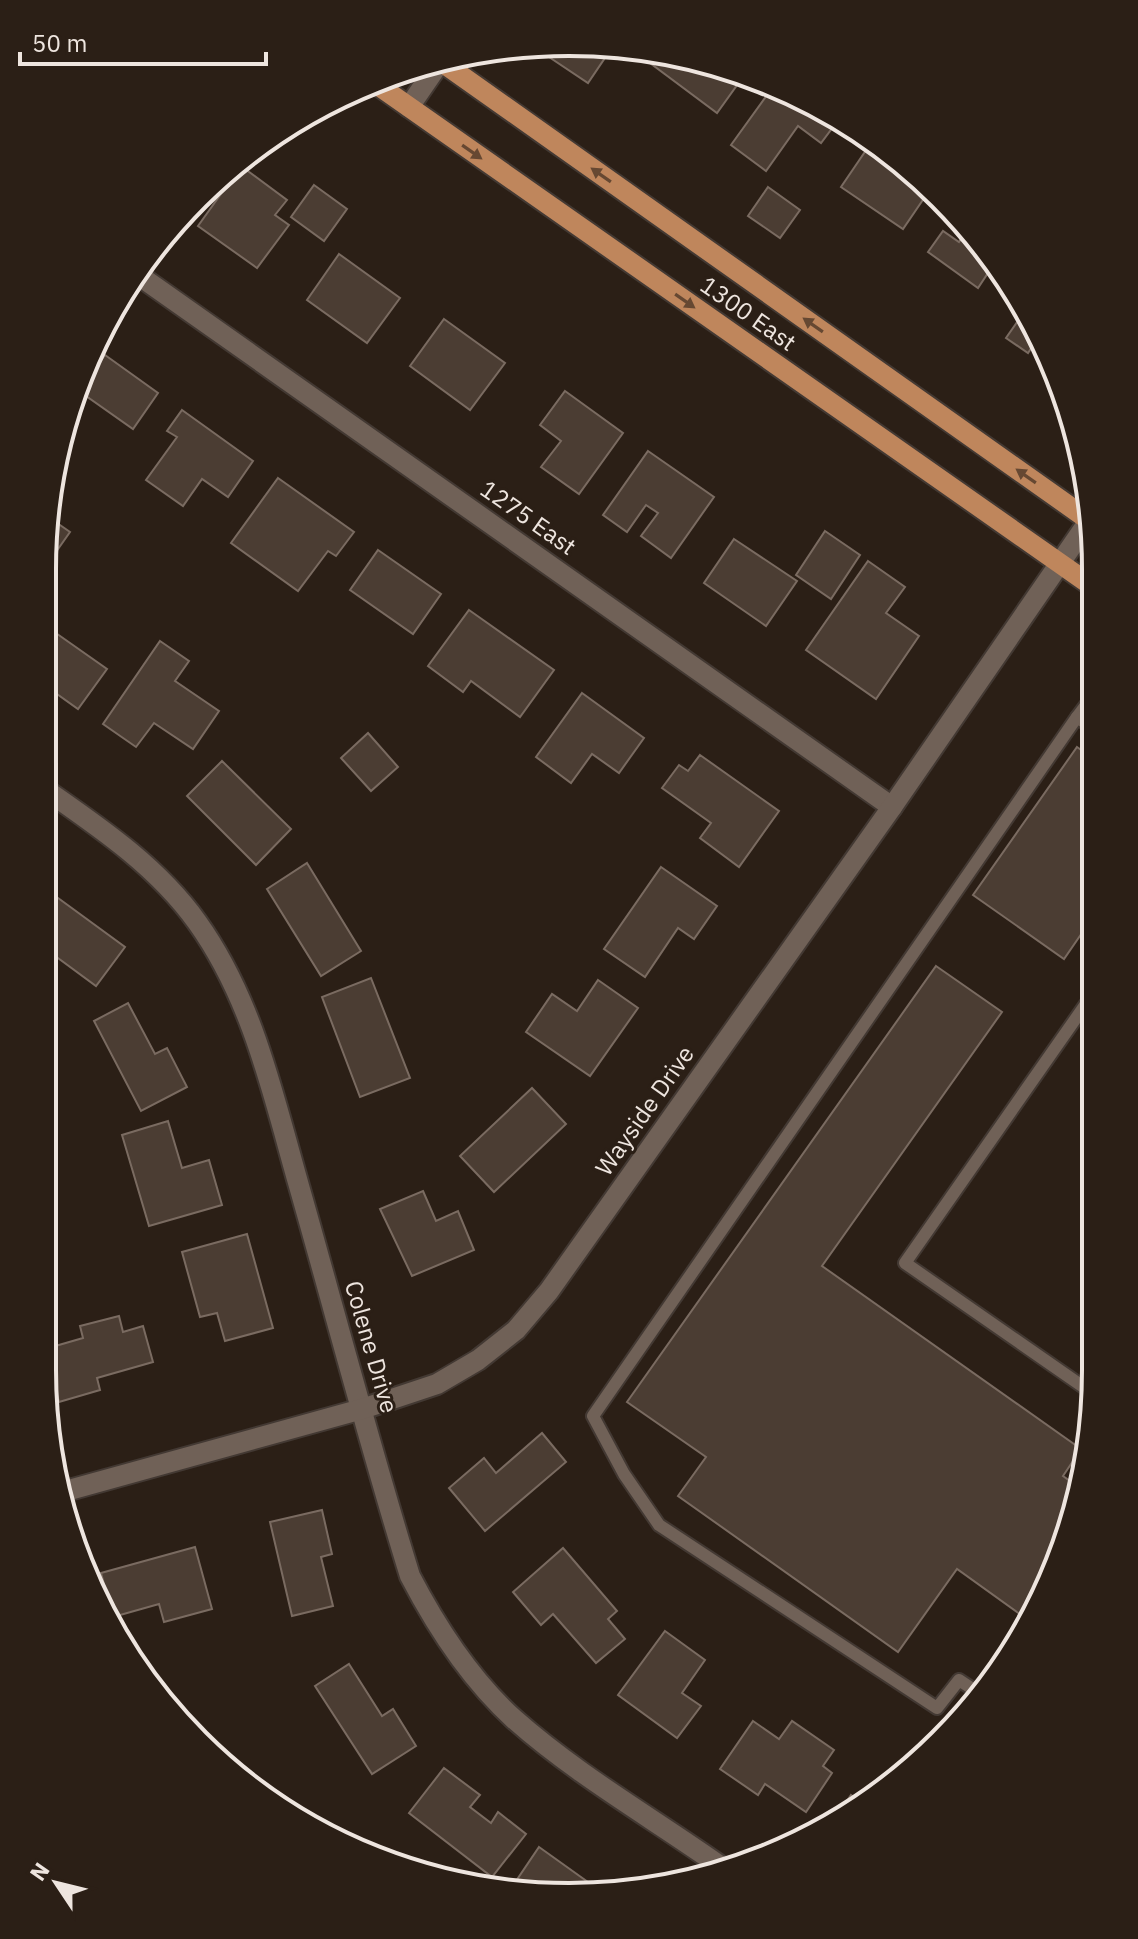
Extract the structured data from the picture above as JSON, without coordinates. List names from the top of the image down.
{
  "streets": {
    "main road": ["1300 East"],
    "street": ["1275 East", "Wayside Drive", "Colene Drive"]
  },
  "crossings": [
    ["1300 East", "Wayside Drive"],
    ["1275 East", "Wayside Drive"],
    ["Wayside Drive", "Colene Drive"]
  ],
  "scale_bar": "50 m",
  "north": "top left"
}
